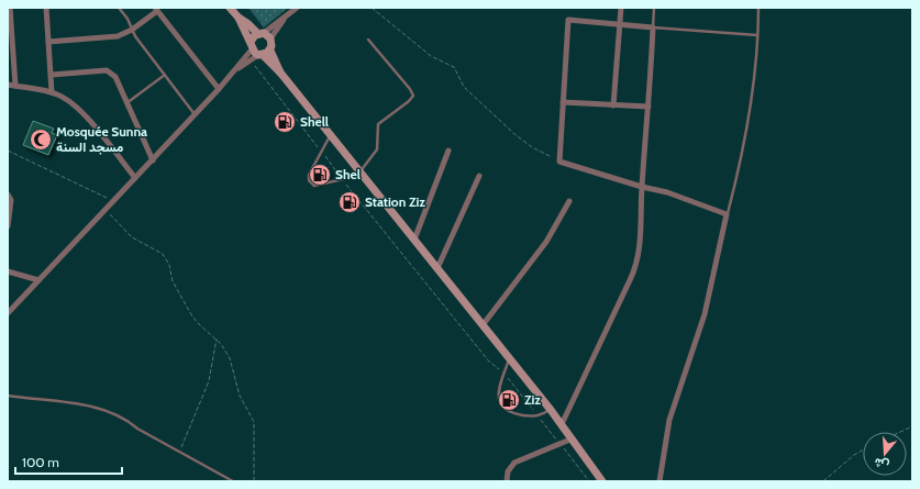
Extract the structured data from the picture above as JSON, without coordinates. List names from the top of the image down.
{
  "places": {
    "fuel station": [
      "Shell",
      "Shel",
      "Station Ziz",
      "Ziz"
    ],
    "mosque": ["Mosquée Sunna مسجد السنة"]
  },
  "scale_bar": "100 m",
  "north": "bottom"
}
